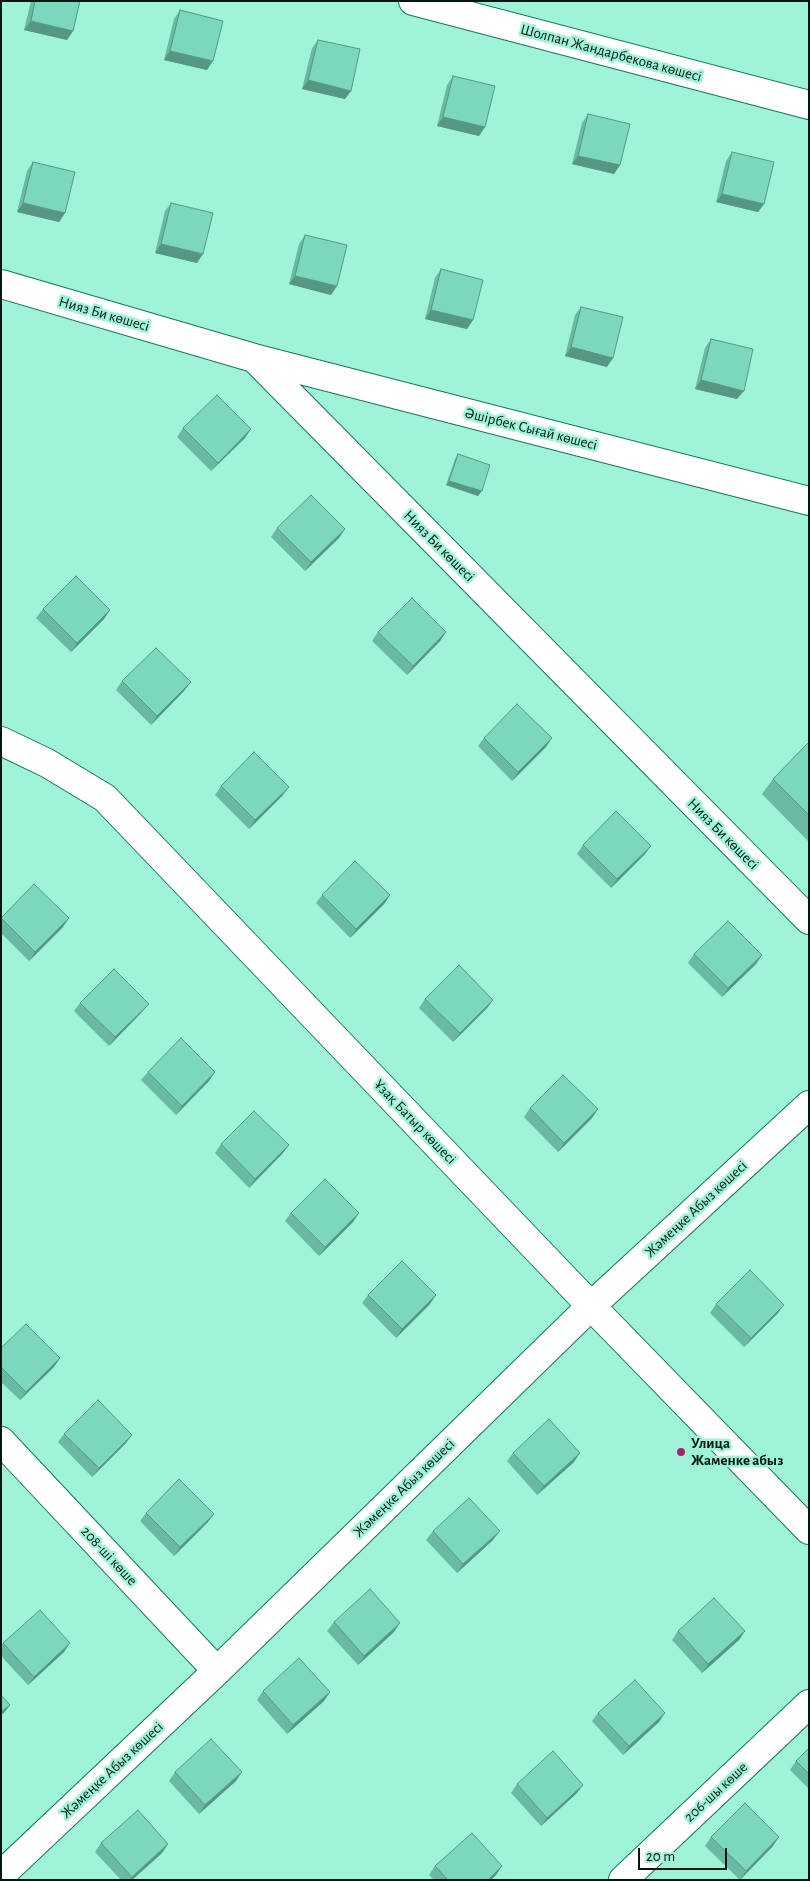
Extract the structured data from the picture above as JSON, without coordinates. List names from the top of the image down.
{
  "streets": {
    "street": [
      "Шолпан Жандарбекова көшесі",
      "Нияз Би көшесі",
      "Әшірбек Сығай көшесі",
      "Ұзақ Батыр көшесі",
      "Жәмеңке Абыз көшесі",
      "208-ші көше",
      "206-шы көше"
    ]
  },
  "crossings": [
    ["Нияз Би көшесі", "Әшірбек Сығай көшесі"],
    ["Ұзақ Батыр көшесі", "Жәмеңке Абыз көшесі"],
    ["Жәмеңке Абыз көшесі", "208-ші көше"]
  ],
  "places": ["Улица Жаменке абыз"],
  "scale_bar": "20 m"
}
